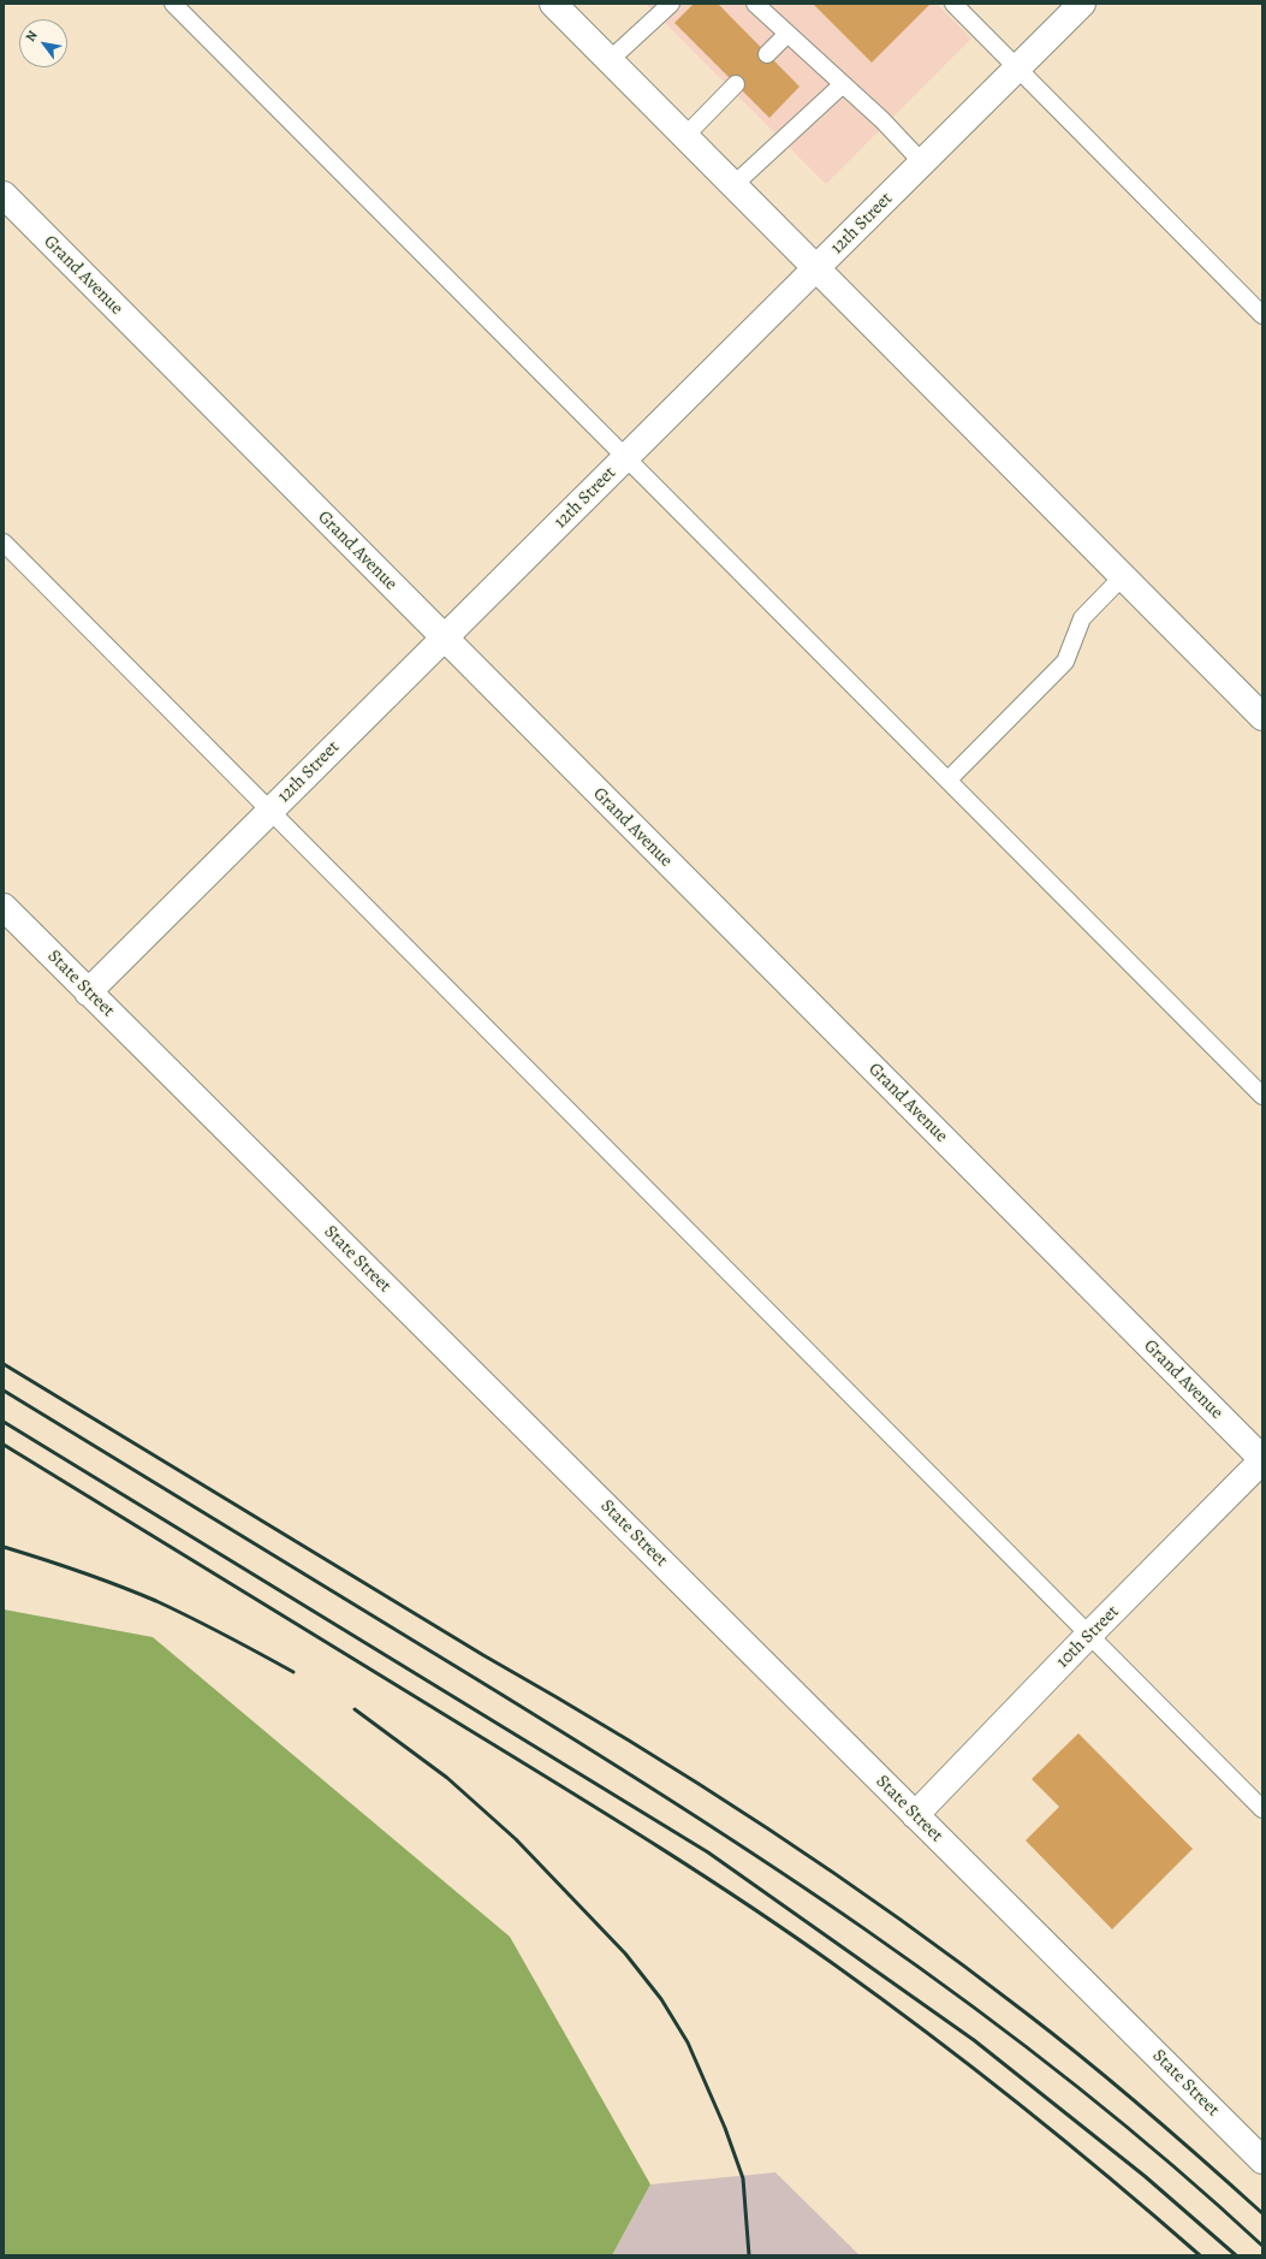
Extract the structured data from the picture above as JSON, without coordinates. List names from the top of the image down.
{
  "streets": {
    "street": [
      "12th Street",
      "Grand Avenue",
      "State Street",
      "10th Street"
    ]
  },
  "crossings": [
    ["12th Street", "Grand Avenue"],
    ["12th Street", "State Street"],
    ["Grand Avenue", "10th Street"],
    ["State Street", "10th Street"]
  ],
  "north": "top left"
}
